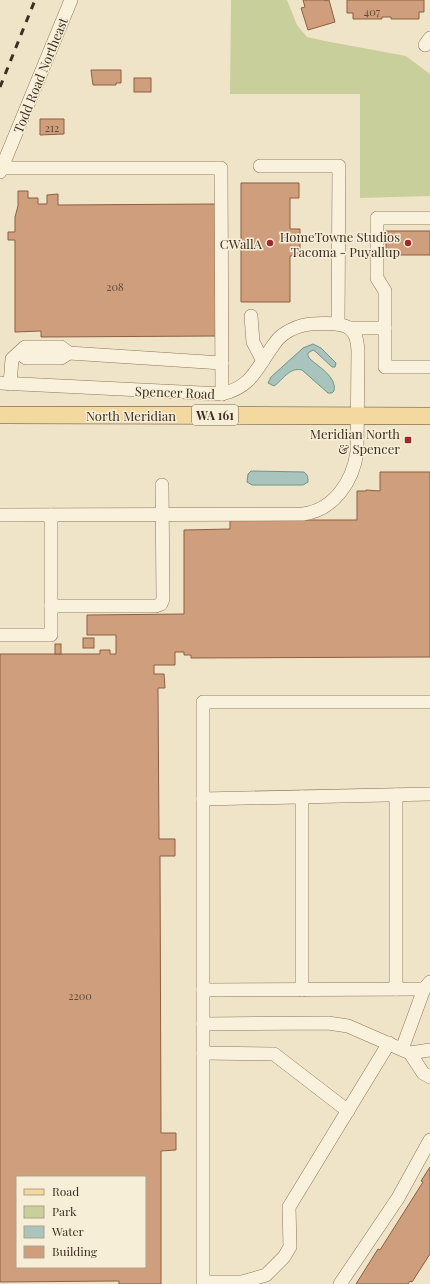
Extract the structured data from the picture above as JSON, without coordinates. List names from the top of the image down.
{
  "streets": {
    "main road": ["North Meridian", "WA 161"],
    "street": ["Todd Road Northeast", "Spencer Road"]
  },
  "places": {
    "other": ["CWallA", "HomeTowne Studios Tacoma - Puyallup"],
    "transit": ["Meridian North & Spencer"]
  },
  "house_numbers": [
    "407",
    "212",
    "208",
    "2200"
  ],
  "legend": [
    "Road",
    "Park",
    "Water",
    "Building"
  ]
}
